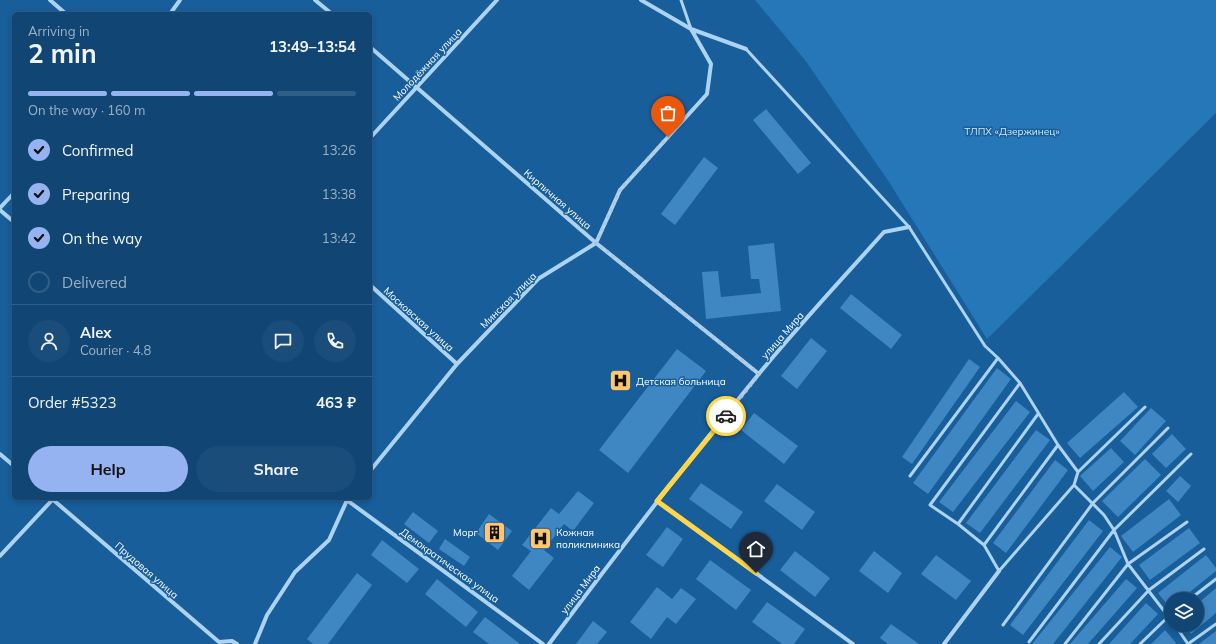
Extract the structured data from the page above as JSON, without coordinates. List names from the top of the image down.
{
  "streets": {
    "street": [
      "Молодёжная улица",
      "Кирпичная улица",
      "Минская улица",
      "Московская улица",
      "улица Мира",
      "Демократическая улица",
      "Прудовая улица"
    ]
  },
  "crossings": [
    ["Молодёжная улица", "Кирпичная улица"],
    ["Кирпичная улица", "Минская улица"],
    ["Кирпичная улица", "улица Мира"],
    ["Минская улица", "Московская улица"]
  ],
  "parks": ["ТЛПХ «Дзержинец»"],
  "places": {
    "hospital": ["Детская больница", "Кожная поликлиника"],
    "building": ["Морг"]
  },
  "page": {
    "heading": ["2 min", "Arriving in", "13:49–13:54"],
    "panel": [
      "Alex",
      "Courier · 4.8",
      "Order #5323",
      "463 ₽"
    ],
    "bar": "On the way · 160 m",
    "list": [
      ["Confirmed", "13:26"],
      ["Preparing", "13:38"],
      ["On the way", "13:42"],
      "Delivered"
    ],
    "buttons": ["Help", "Share"]
  }
}
